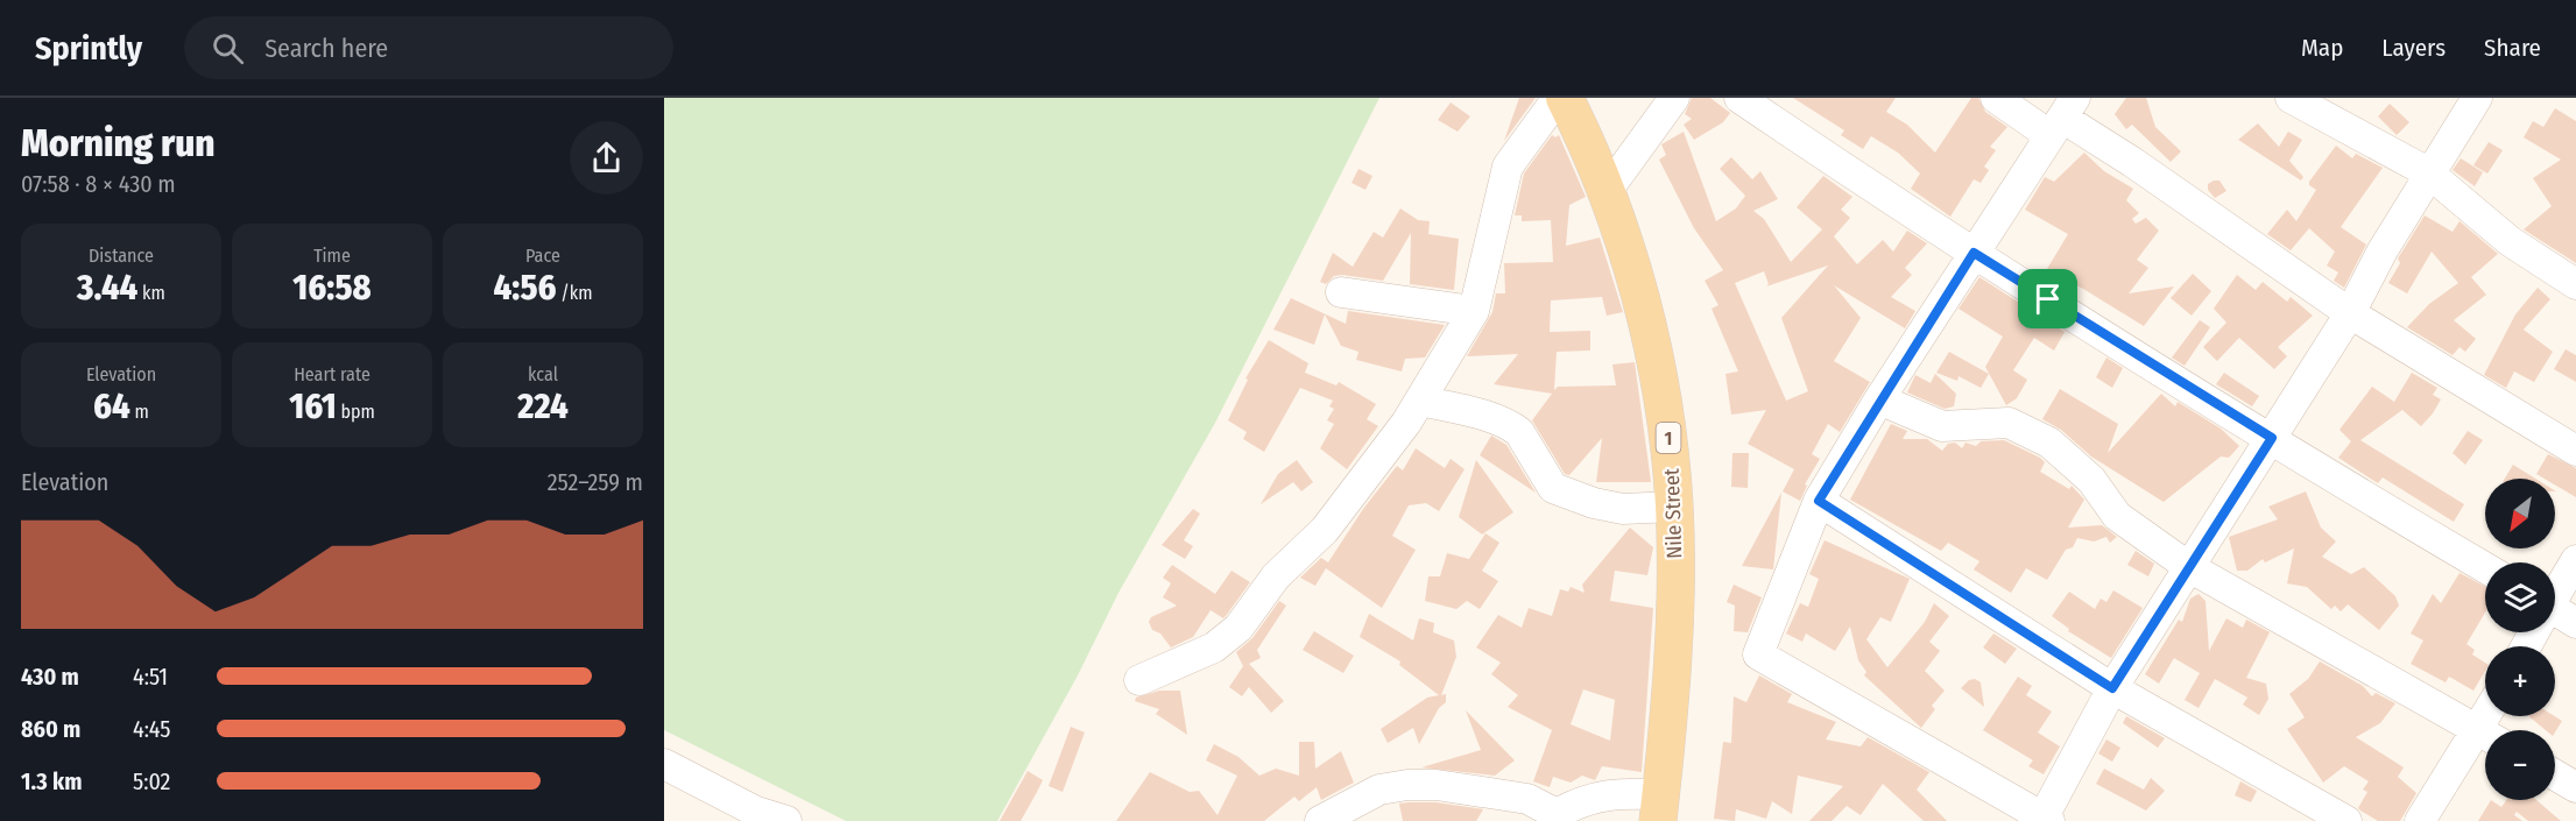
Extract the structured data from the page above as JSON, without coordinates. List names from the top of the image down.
{
  "streets": {
    "main road": ["1", "Nile Street"]
  },
  "north": "bottom left",
  "page": {
    "header": "Sprintly",
    "search": "Search here",
    "nav": ["Map", "Layers", "Share"],
    "heading": ["Morning run", "07:58 · 8 × 430 m"],
    "stats": [
      ["Distance", "3.44 km"],
      ["Time", "16:58"],
      ["Pace", "4:56 /km"],
      ["Elevation", "64 m"],
      ["Heart rate", "161 bpm"],
      ["kcal", "224"]
    ],
    "chart": ["Elevation", "252–259 m"],
    "map_buttons": ["+", "−"],
    "list": [
      {
        "name": "430 m",
        "note": "4:51"
      },
      {
        "name": "860 m",
        "note": "4:45"
      },
      {
        "name": "1.3 km",
        "note": "5:02"
      }
    ]
  }
}
